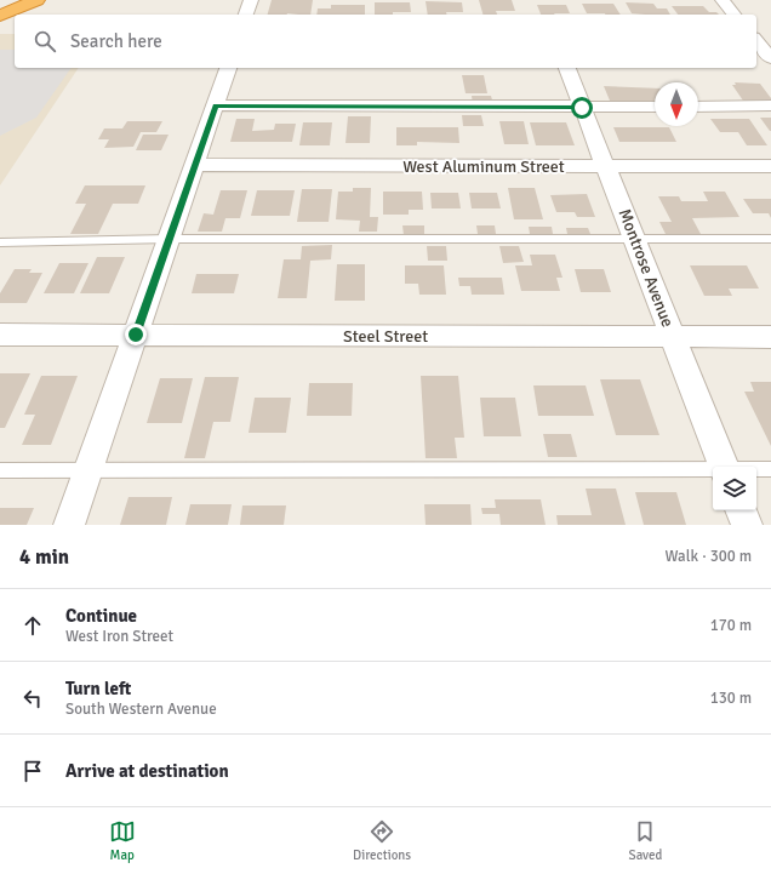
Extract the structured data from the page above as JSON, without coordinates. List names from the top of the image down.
{
  "streets": {
    "street": ["West Aluminum Street", "Montrose Avenue", "Steel Street"]
  },
  "crossings": [
    ["West Aluminum Street", "Montrose Avenue"],
    ["Montrose Avenue", "Steel Street"]
  ],
  "north": "bottom",
  "page": {
    "search": "Search here",
    "heading": ["4 min", "Walk · 300 m"],
    "list": [
      ["Continue", "West Iron Street", "170 m"],
      ["Turn left", "South Western Avenue", "130 m"],
      "Arrive at destination"
    ],
    "nav": ["Map", "Directions", "Saved"]
  }
}
